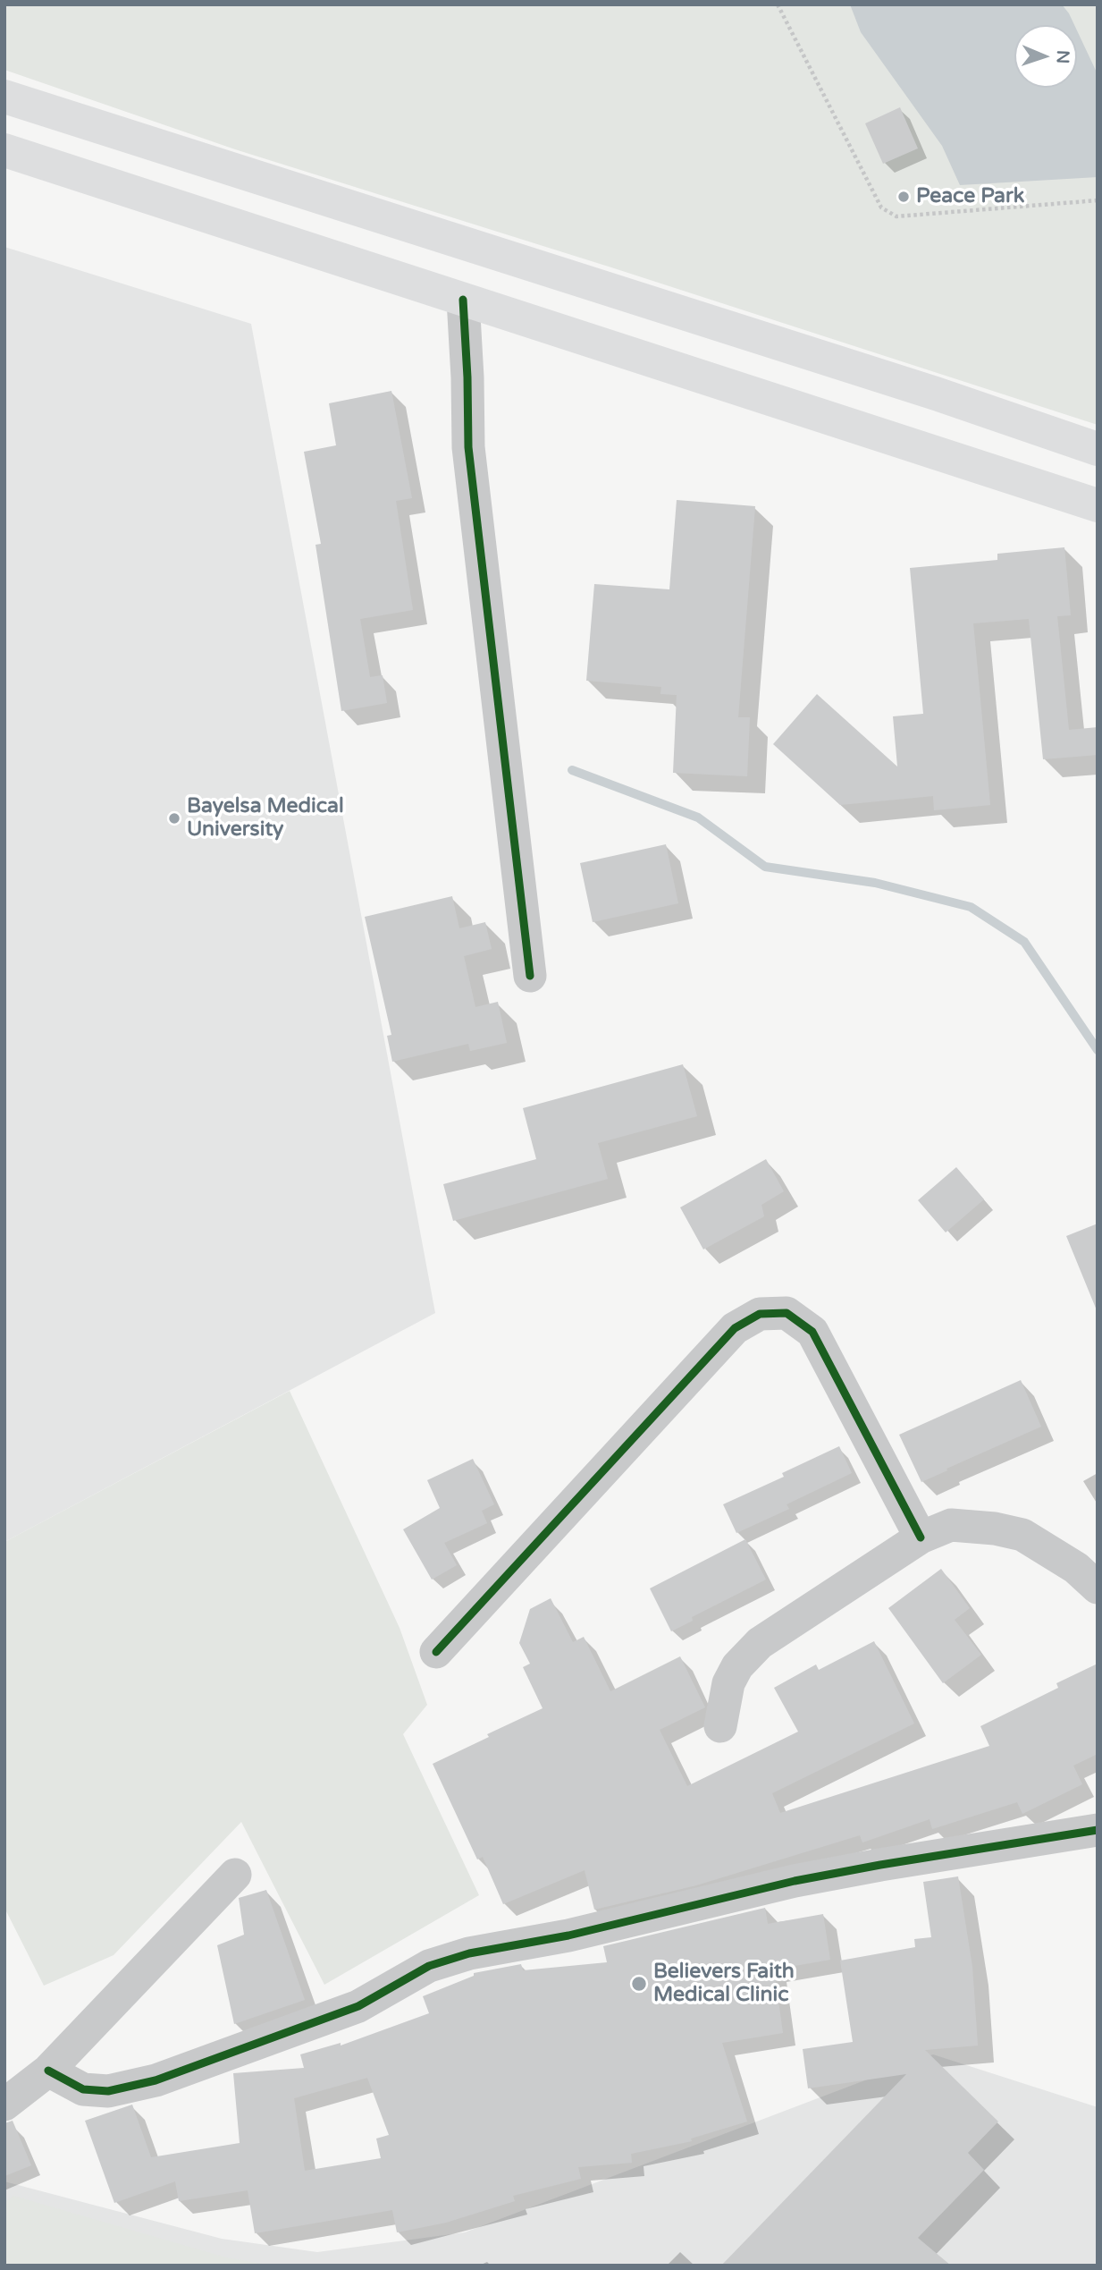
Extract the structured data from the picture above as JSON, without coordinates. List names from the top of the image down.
{
  "places": ["Peace Park", "Bayelsa Medical University", "Believers Faith Medical Clinic"],
  "north": "right"
}
